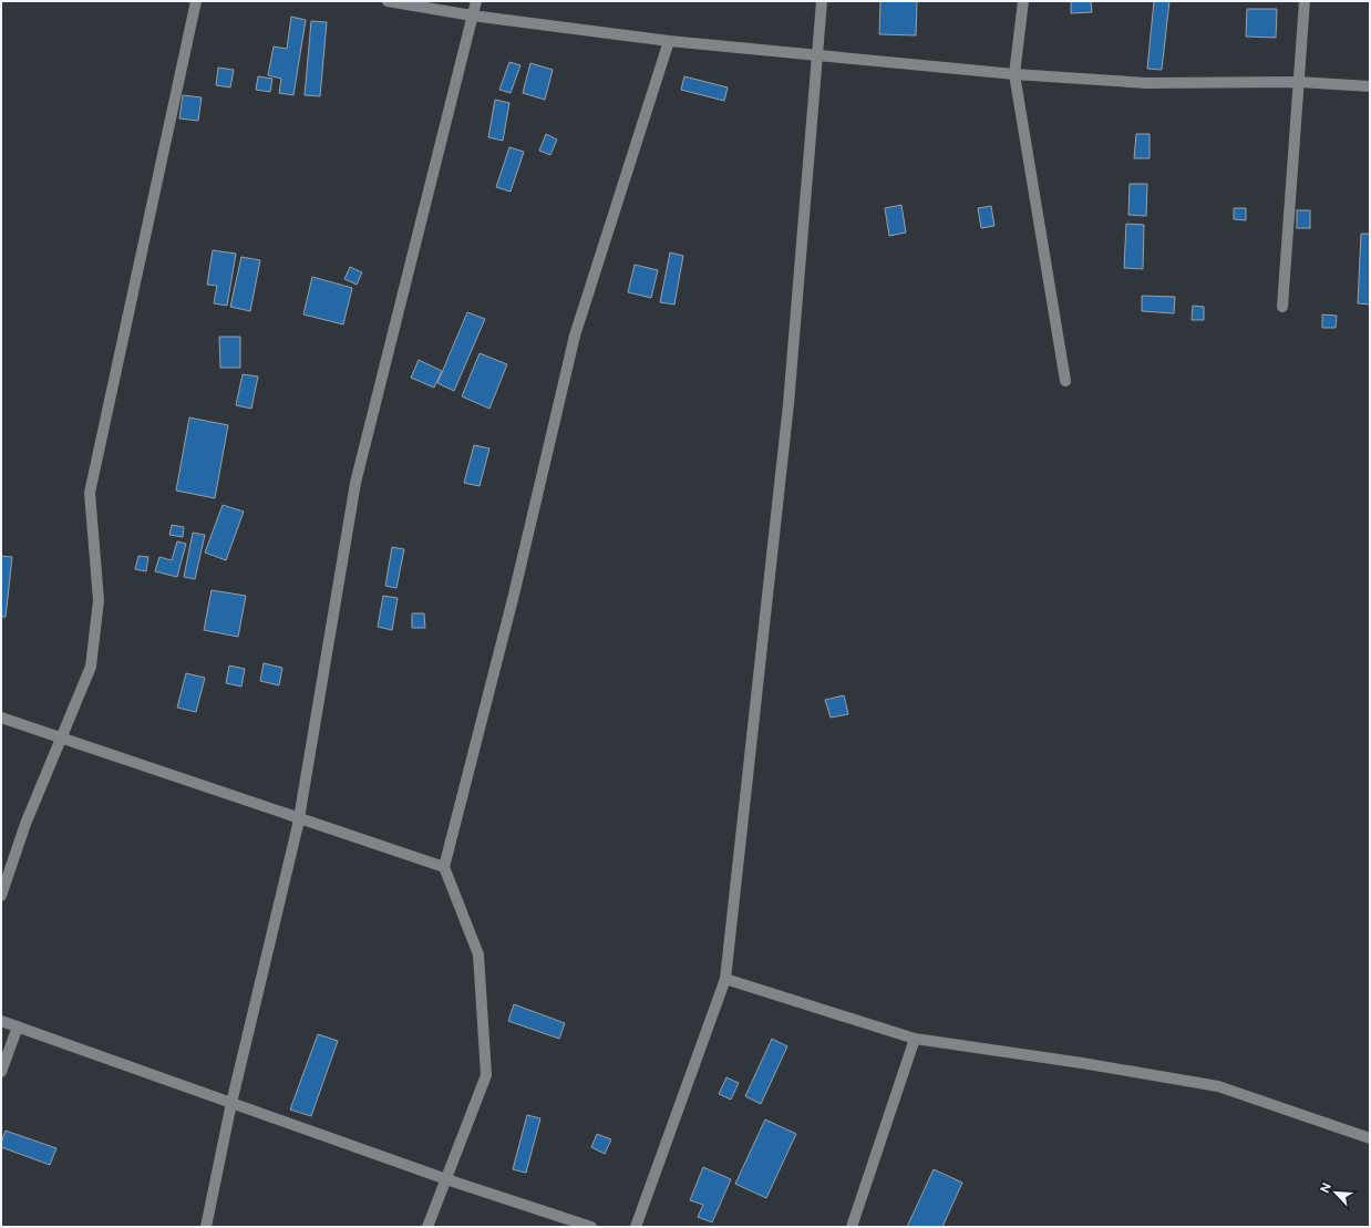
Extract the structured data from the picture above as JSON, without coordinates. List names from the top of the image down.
{
  "north": "top left"
}
